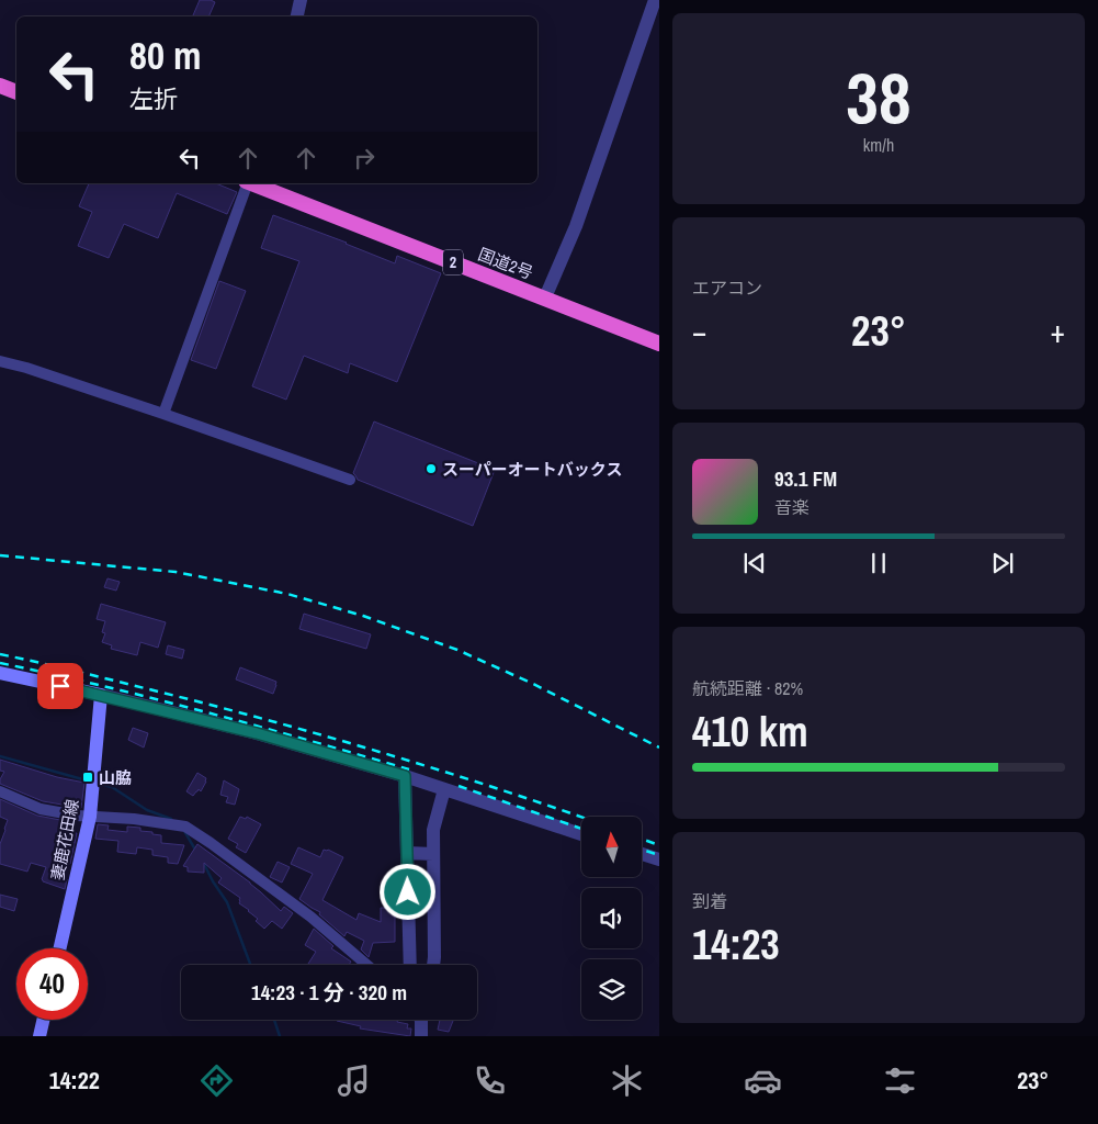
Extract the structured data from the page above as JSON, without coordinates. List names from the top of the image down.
{
  "streets": {
    "highway": ["2", "国道2号"],
    "main road": ["妻鹿花田線"]
  },
  "places": {
    "other": ["スーパーオートバックス"],
    "transit": ["山脇"]
  },
  "north": "top",
  "page": {
    "tile": [
      ["38", "km/h"],
      "エアコン",
      ["航続距離 · 82%", "410 km"],
      ["到着", "14:23"]
    ],
    "turn": ["80 m", "左折"],
    "heat": ["−", "23°", "+"],
    "song": ["93.1 FM", "音楽"],
    "limit": "40",
    "trip": "14:23 · 1 分 · 320 m",
    "tabs": ["14:22", "23°"]
  }
}
